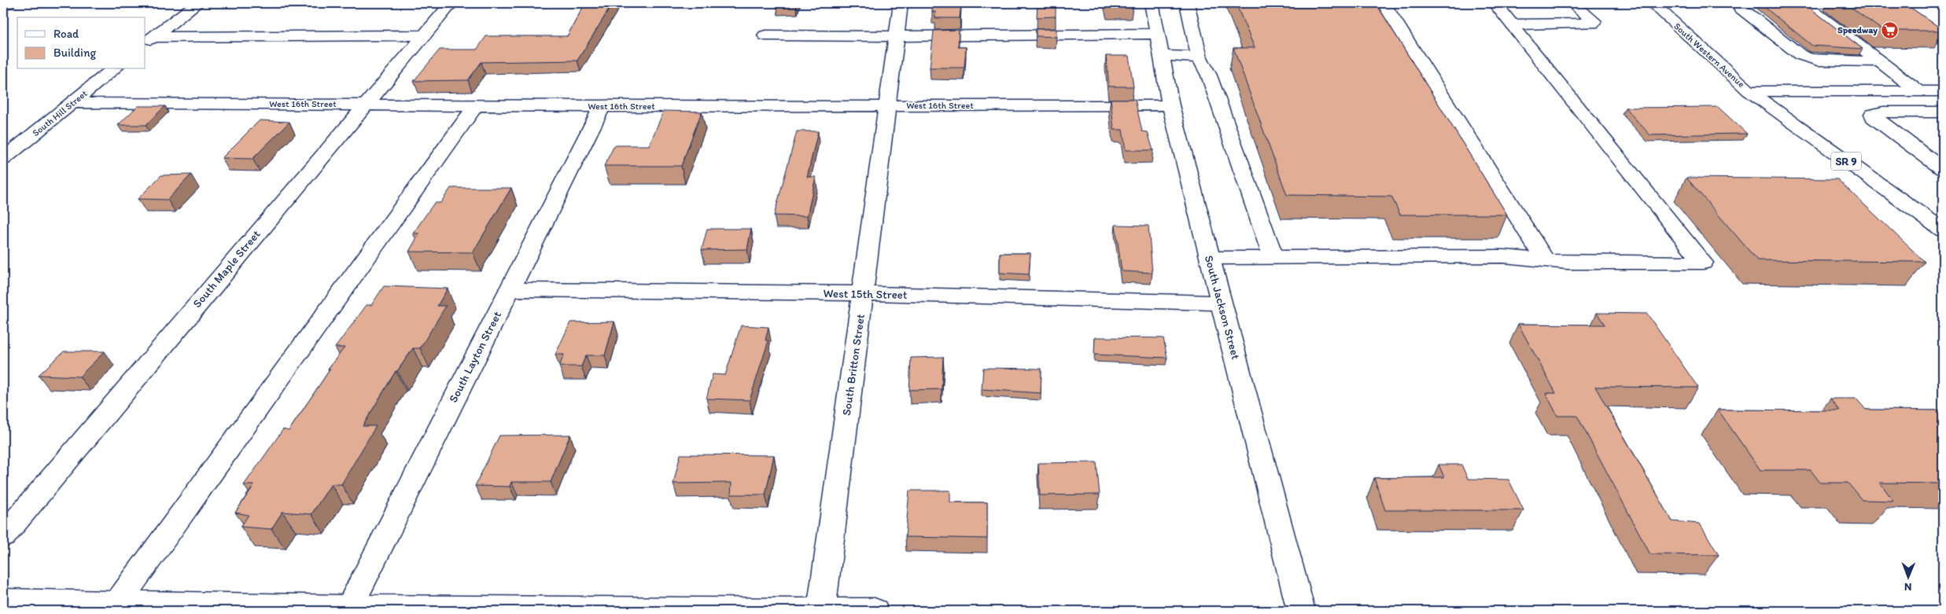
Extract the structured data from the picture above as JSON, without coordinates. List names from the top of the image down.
{
  "streets": {
    "main road": [
      "South Western Avenue",
      "West 16th Street",
      "South Hill Street",
      "SR 9",
      "South Maple Street",
      "West 15th Street",
      "South Jackson Street",
      "South Layton Street",
      "South Britton Street"
    ]
  },
  "crossings": [
    ["South Western Avenue", "SR 9"],
    ["West 16th Street", "South Hill Street"],
    ["West 16th Street", "South Maple Street"],
    ["West 16th Street", "South Jackson Street"],
    ["West 16th Street", "South Layton Street"],
    ["West 16th Street", "South Britton Street"],
    ["West 15th Street", "South Jackson Street"],
    ["West 15th Street", "South Layton Street"],
    ["West 15th Street", "South Britton Street"]
  ],
  "places": {
    "supermarket": ["Speedway"]
  },
  "legend": ["Road", "Building"],
  "north": "bottom"
}
